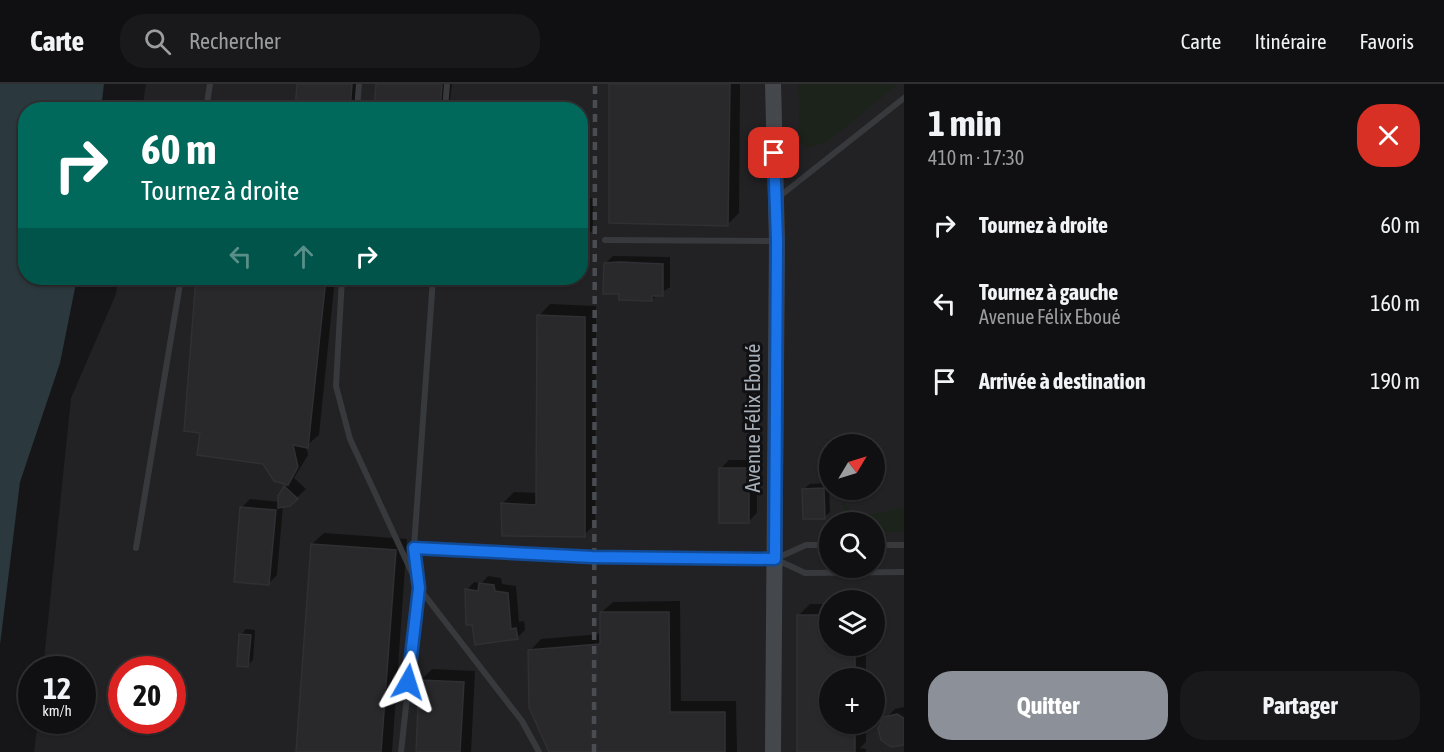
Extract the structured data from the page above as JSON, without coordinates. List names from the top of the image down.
{
  "streets": {
    "street": ["Avenue Félix Eboué"]
  },
  "north": "top right",
  "page": {
    "header": "Carte",
    "search": "Rechercher",
    "nav": ["Carte", "Itinéraire", "Favoris"],
    "heading": ["1 min", "410 m · 17:30"],
    "turn": ["60 m", "Tournez à droite"],
    "list": [
      {
        "name": "Tournez à droite",
        "value": "60 m"
      },
      {
        "name": "Tournez à gauche",
        "note": "Avenue Félix Eboué",
        "value": "160 m"
      },
      {
        "name": "Arrivée à destination",
        "value": "190 m"
      }
    ],
    "map_buttons": "+",
    "speed": "12 km/h",
    "limit": "20",
    "buttons": ["Quitter", "Partager"]
  }
}
